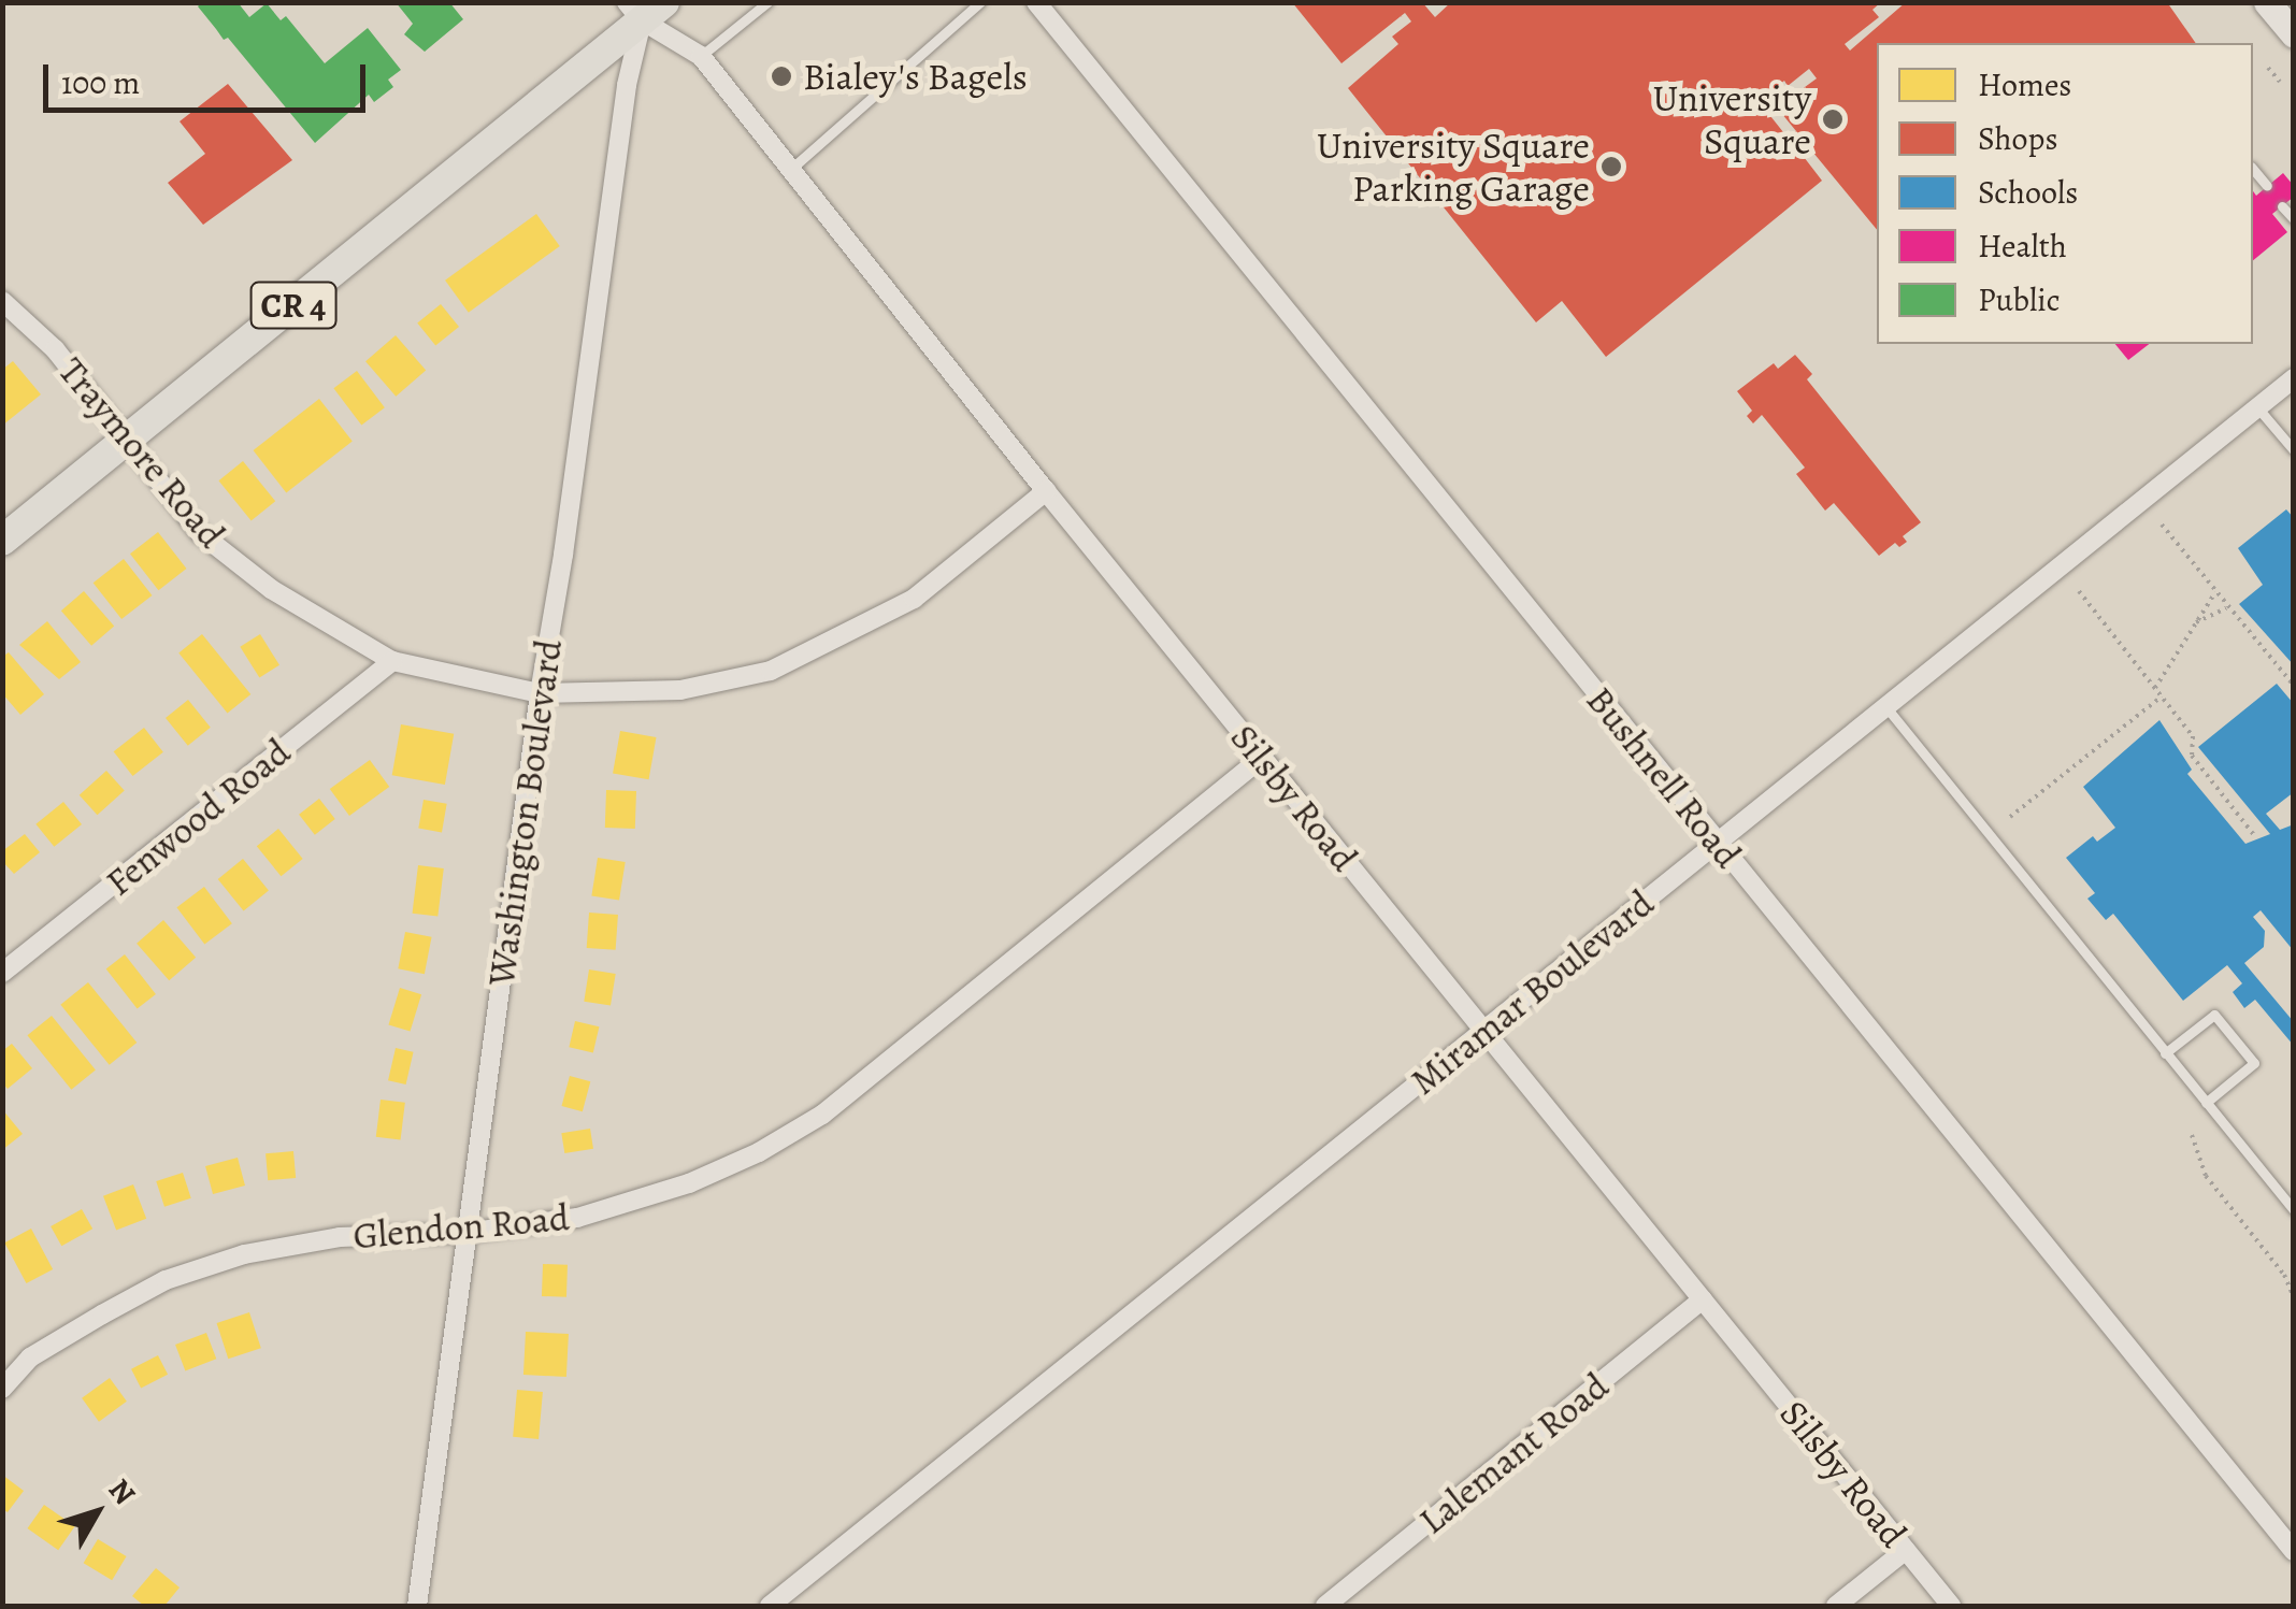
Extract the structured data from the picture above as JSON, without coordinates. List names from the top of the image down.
{
  "streets": {
    "main road": ["CR 4"],
    "street": [
      "Traymore Road",
      "Bushnell Road",
      "Silsby Road",
      "Washington Boulevard",
      "Fenwood Road",
      "Miramar Boulevard",
      "Glendon Road",
      "Lalemant Road"
    ]
  },
  "crossings": [
    ["CR 4", "Traymore Road"],
    ["CR 4", "Silsby Road"],
    ["CR 4", "Washington Boulevard"],
    ["Traymore Road", "Silsby Road"],
    ["Traymore Road", "Washington Boulevard"],
    ["Traymore Road", "Fenwood Road"],
    ["Bushnell Road", "Miramar Boulevard"],
    ["Silsby Road", "Washington Boulevard"],
    ["Silsby Road", "Miramar Boulevard"],
    ["Silsby Road", "Glendon Road"],
    ["Silsby Road", "Lalemant Road"],
    ["Washington Boulevard", "Glendon Road"]
  ],
  "places": ["Bialey's Bagels", "University Square", "University Square Parking Garage"],
  "legend": [
    "Homes",
    "Shops",
    "Schools",
    "Health",
    "Public"
  ],
  "scale_bar": "100 m",
  "north": "top right"
}
